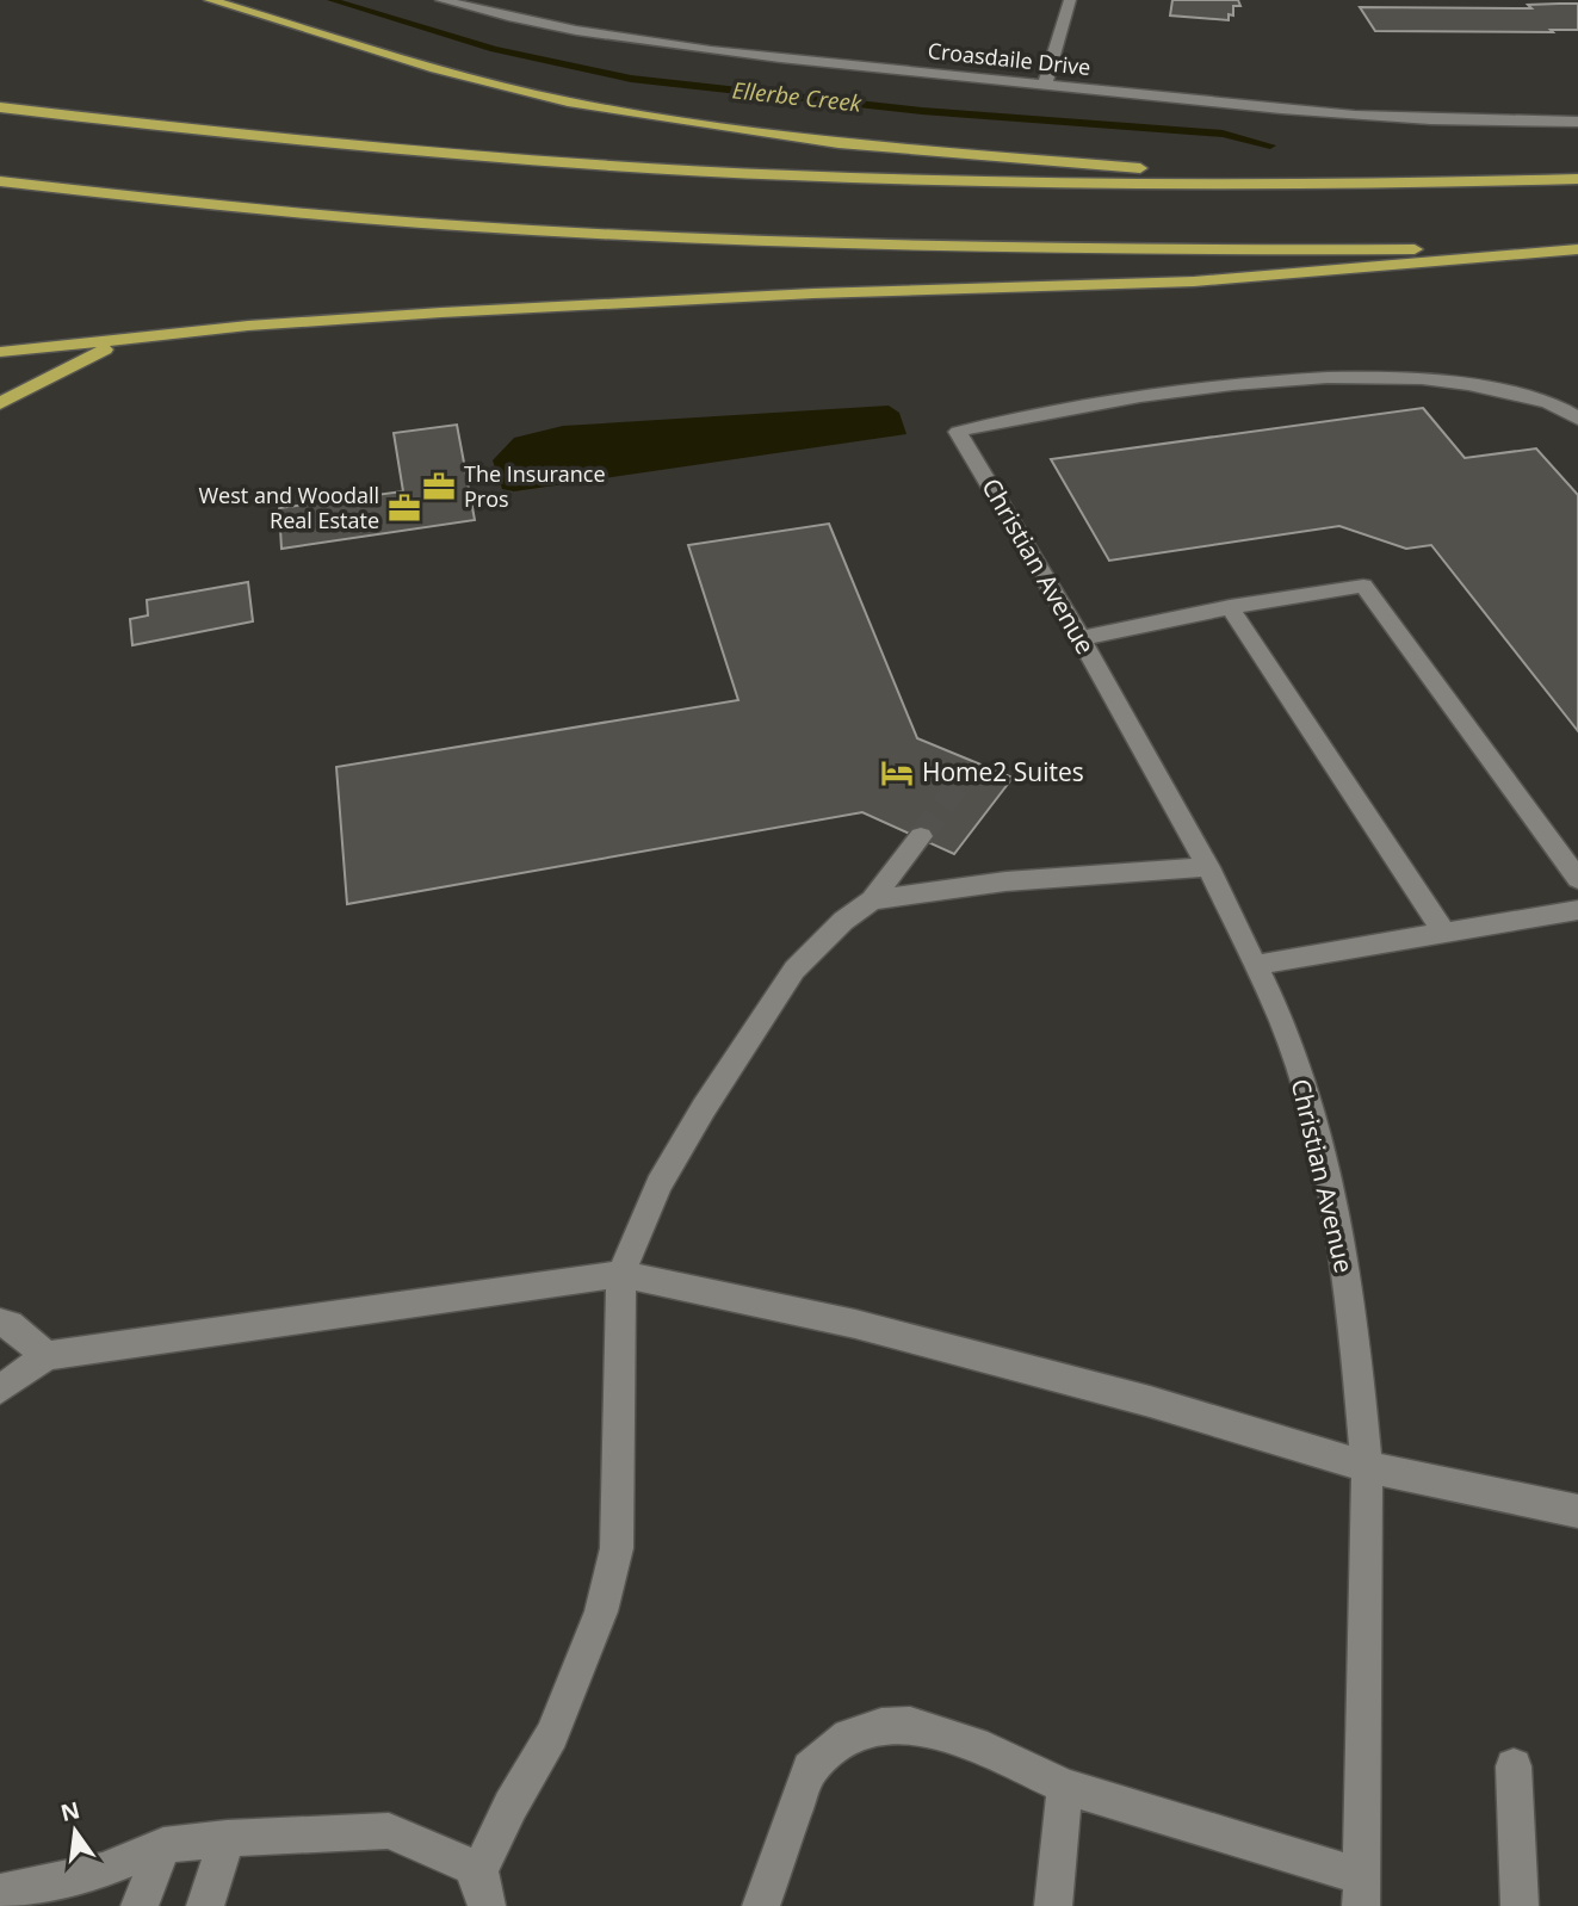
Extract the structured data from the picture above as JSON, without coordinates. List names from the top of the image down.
{
  "streets": {
    "street": ["Croasdaile Drive", "Christian Avenue"]
  },
  "water": ["Ellerbe Creek"],
  "places": {
    "office": ["The Insurance Pros", "West and Woodall Real Estate"],
    "hotel": ["Home2 Suites"]
  },
  "north": "top"
}
